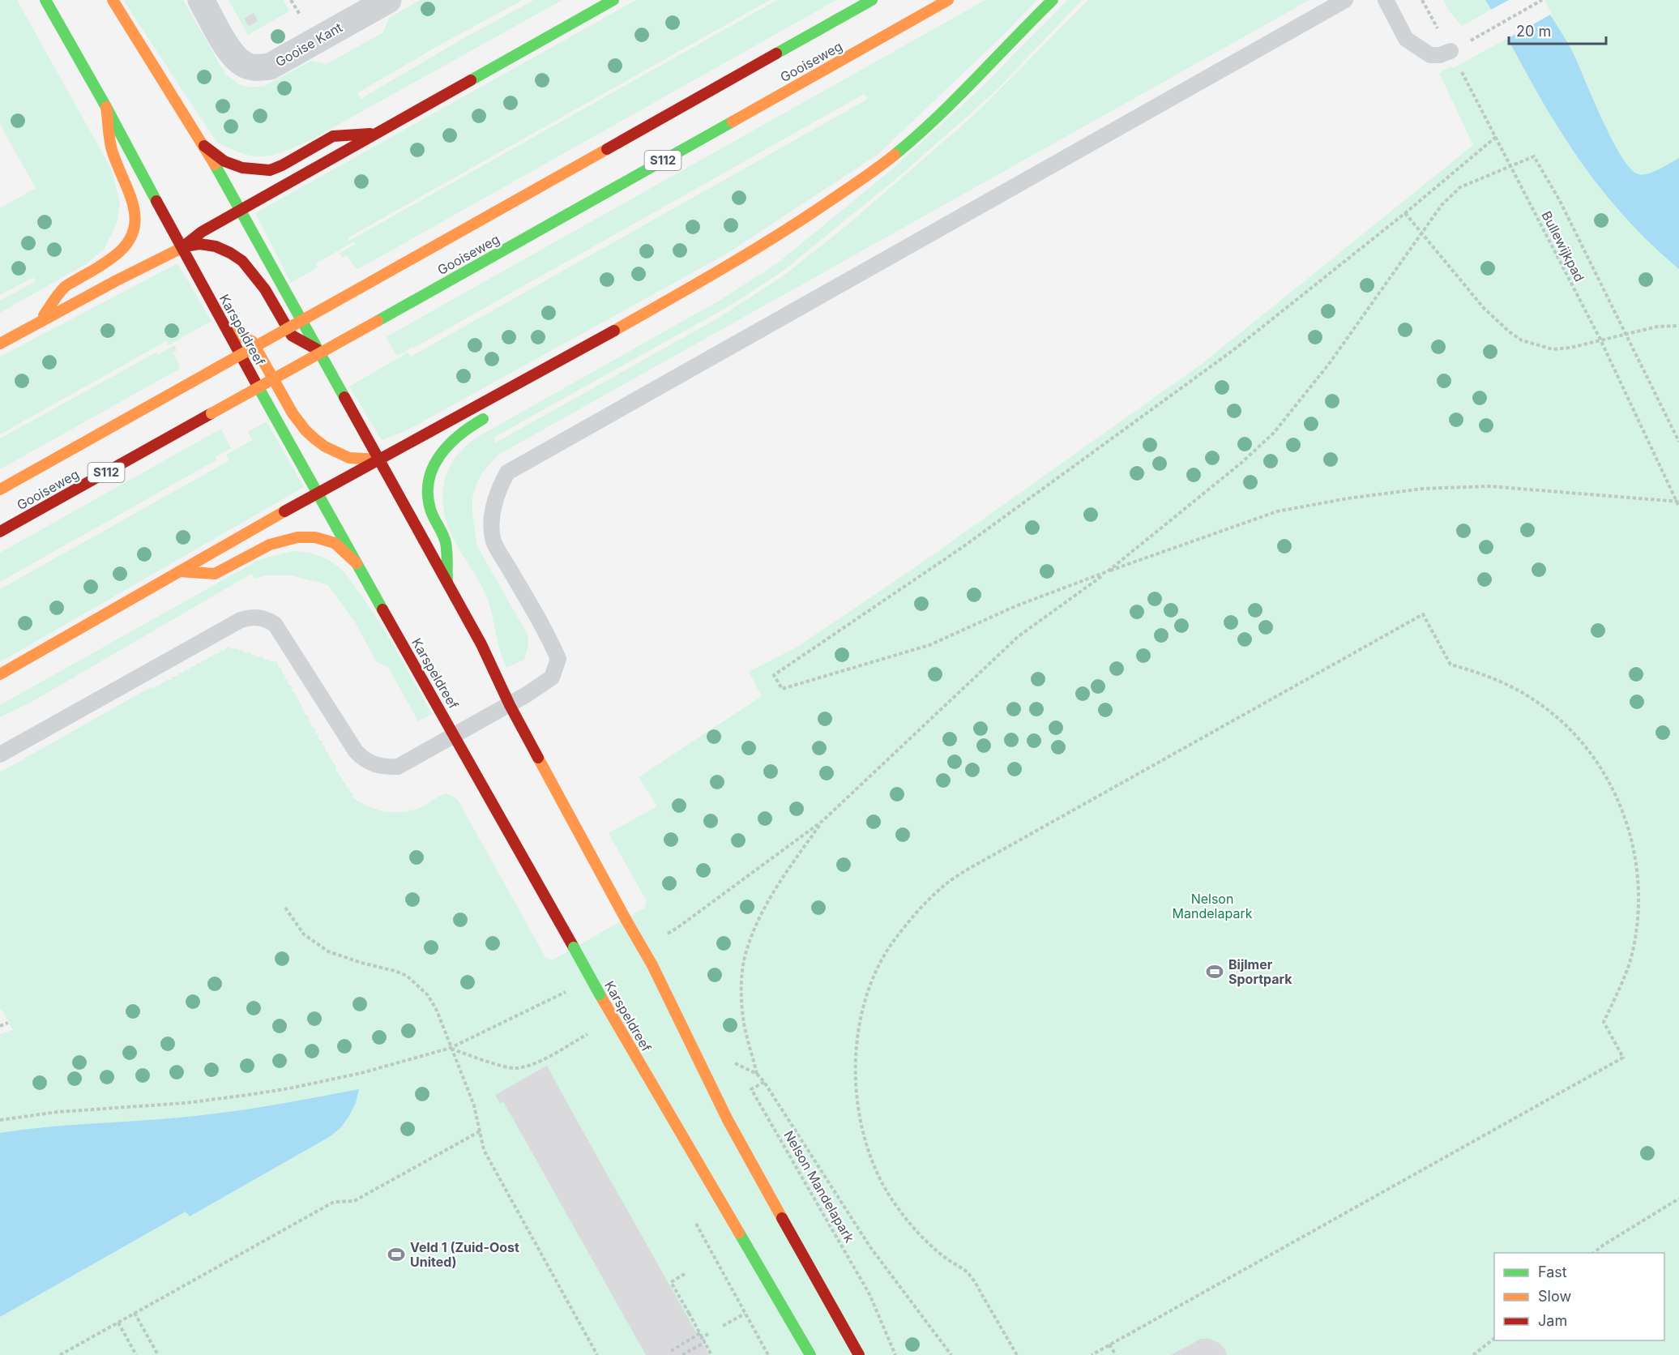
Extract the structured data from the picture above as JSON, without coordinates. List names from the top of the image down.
{
  "streets": {
    "main road": ["Gooiseweg", "S112", "Karspeldreef"],
    "street": ["Gooise Kant"],
    "path": ["Bullewijkpad", "Nelson Mandelapark"]
  },
  "parks": ["Nelson Mandelapark"],
  "places": {
    "sports": ["Bijlmer Sportpark", "Veld 1 (Zuid-Oost United)"]
  },
  "legend": ["Fast", "Slow", "Jam"],
  "scale_bar": "20 m"
}
